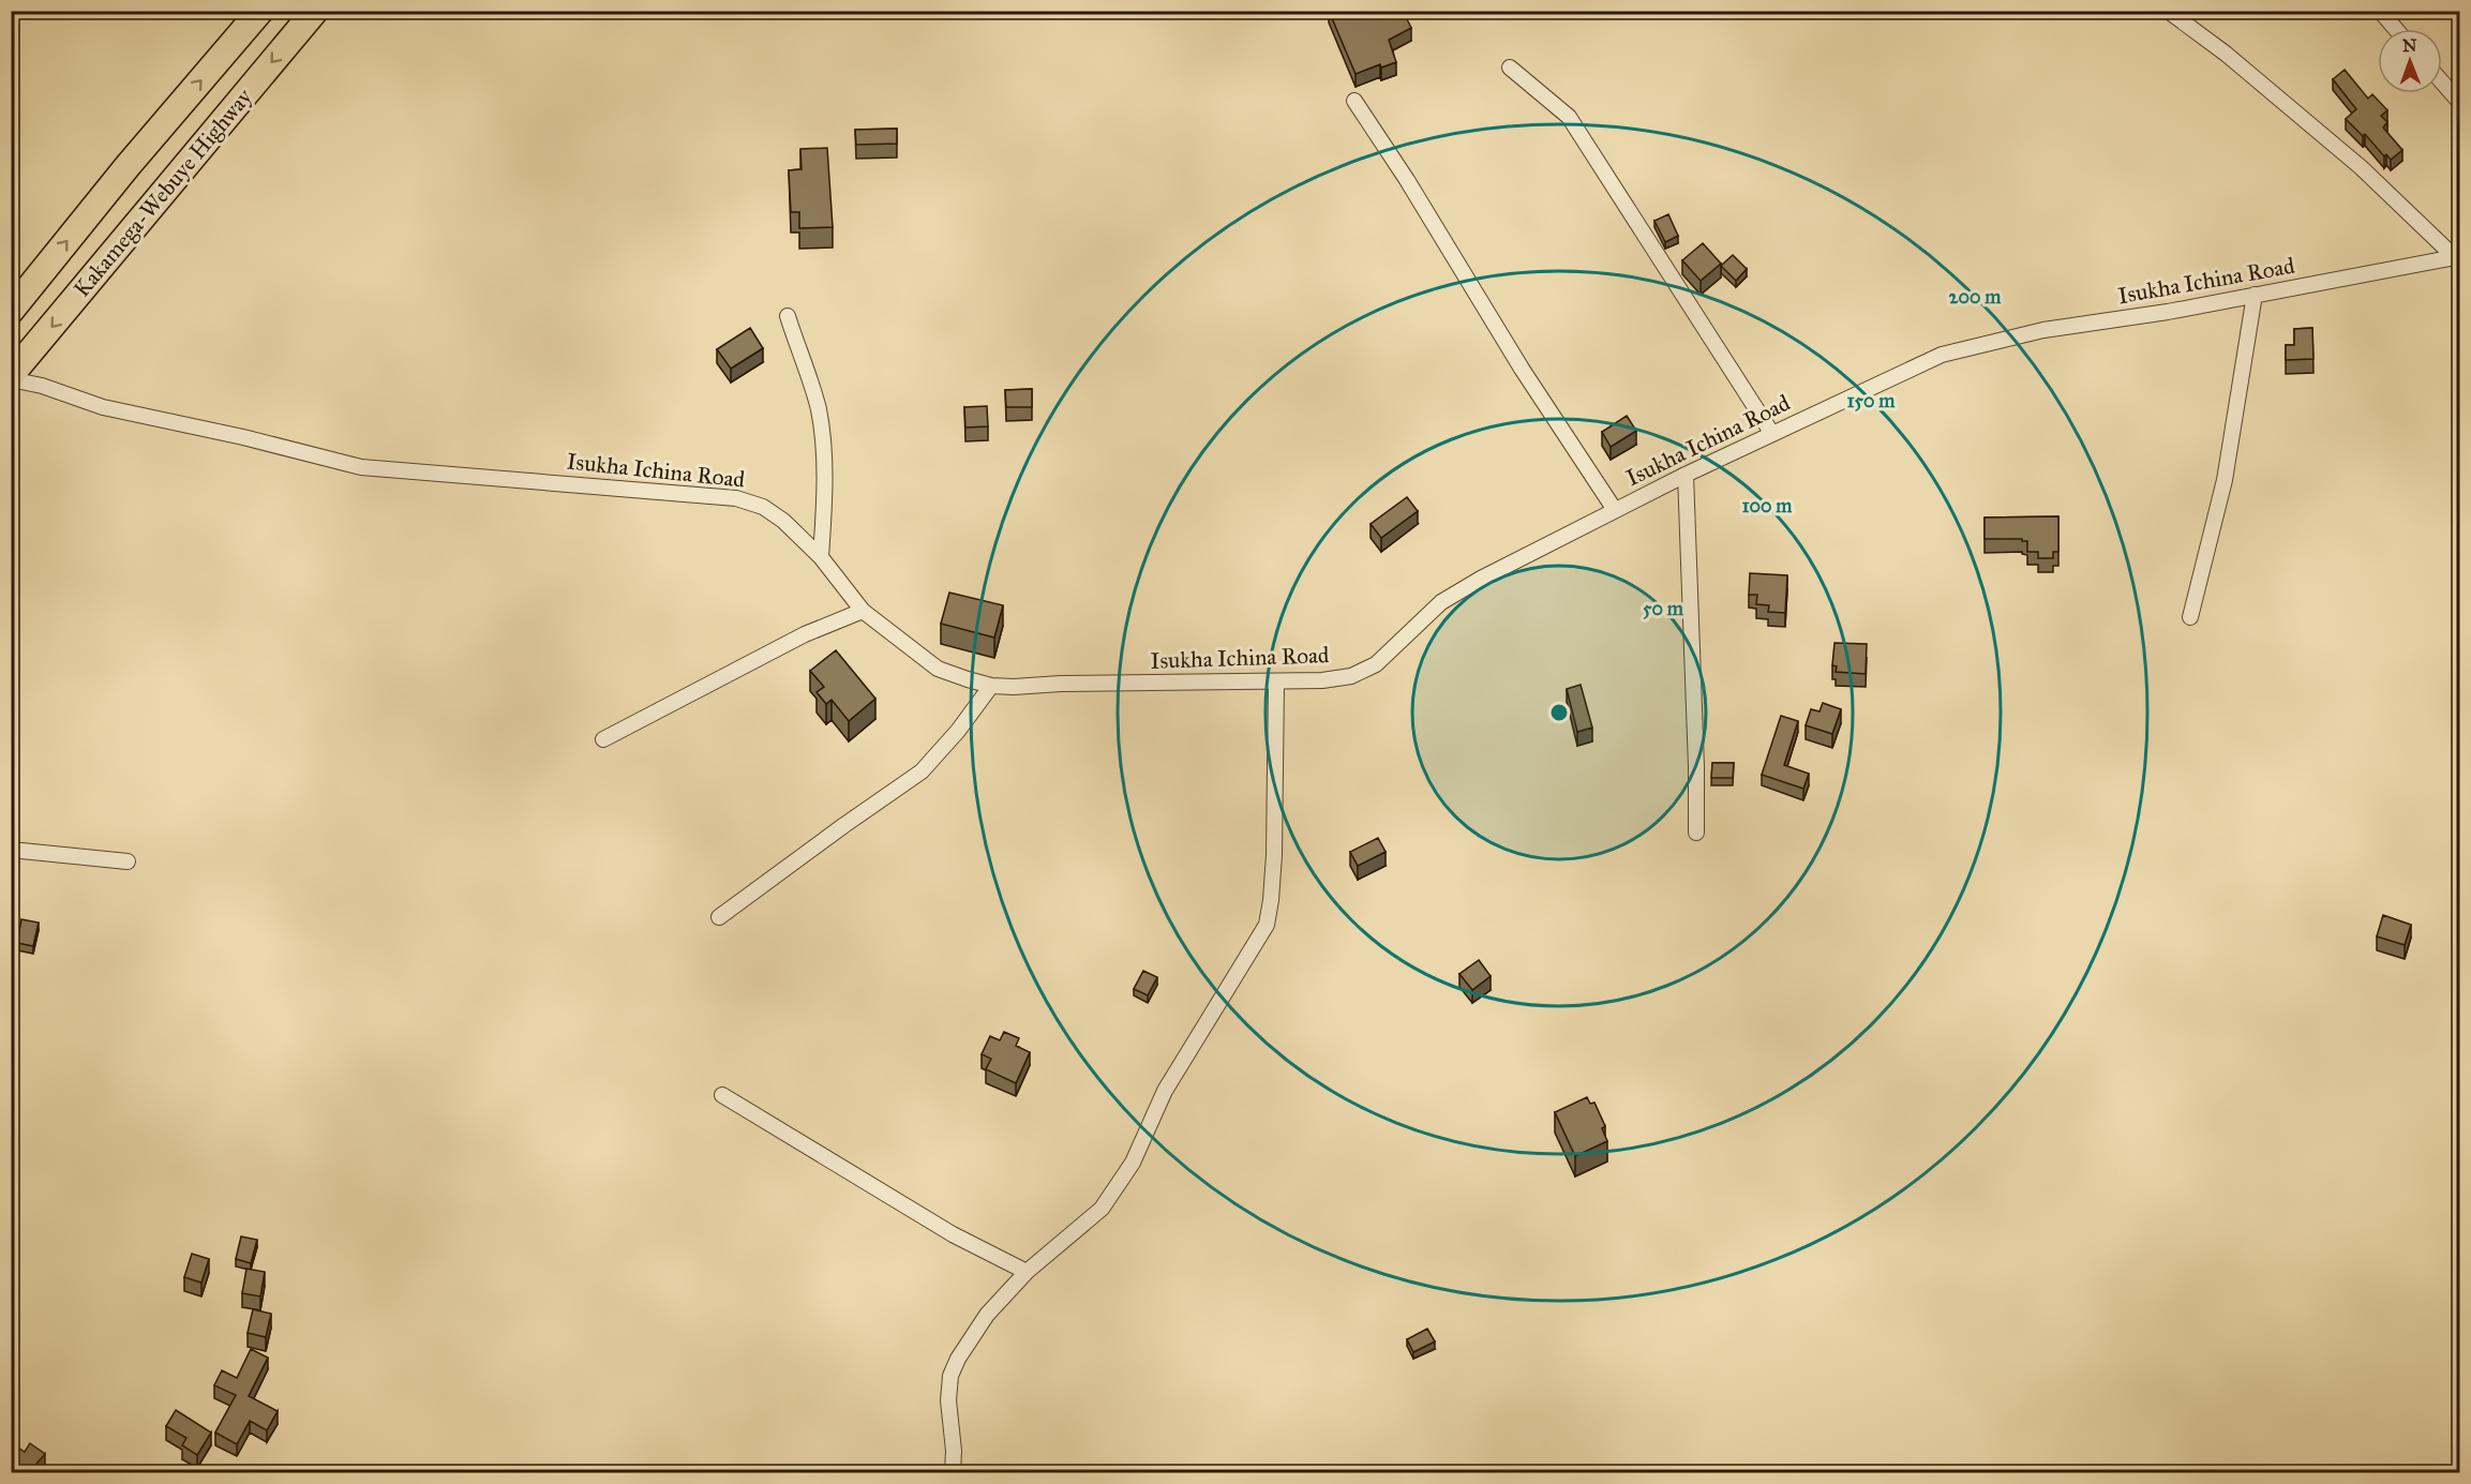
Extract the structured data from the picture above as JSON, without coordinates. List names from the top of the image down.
{
  "streets": {
    "highway": ["Kakamega-Webuye Highway"],
    "street": ["Isukha Ichina Road"]
  },
  "crossings": [
    ["Kakamega-Webuye Highway", "Isukha Ichina Road"]
  ],
  "north": "top",
  "rings": [
    "200 m",
    "150 m",
    "100 m",
    "50 m"
  ]
}
